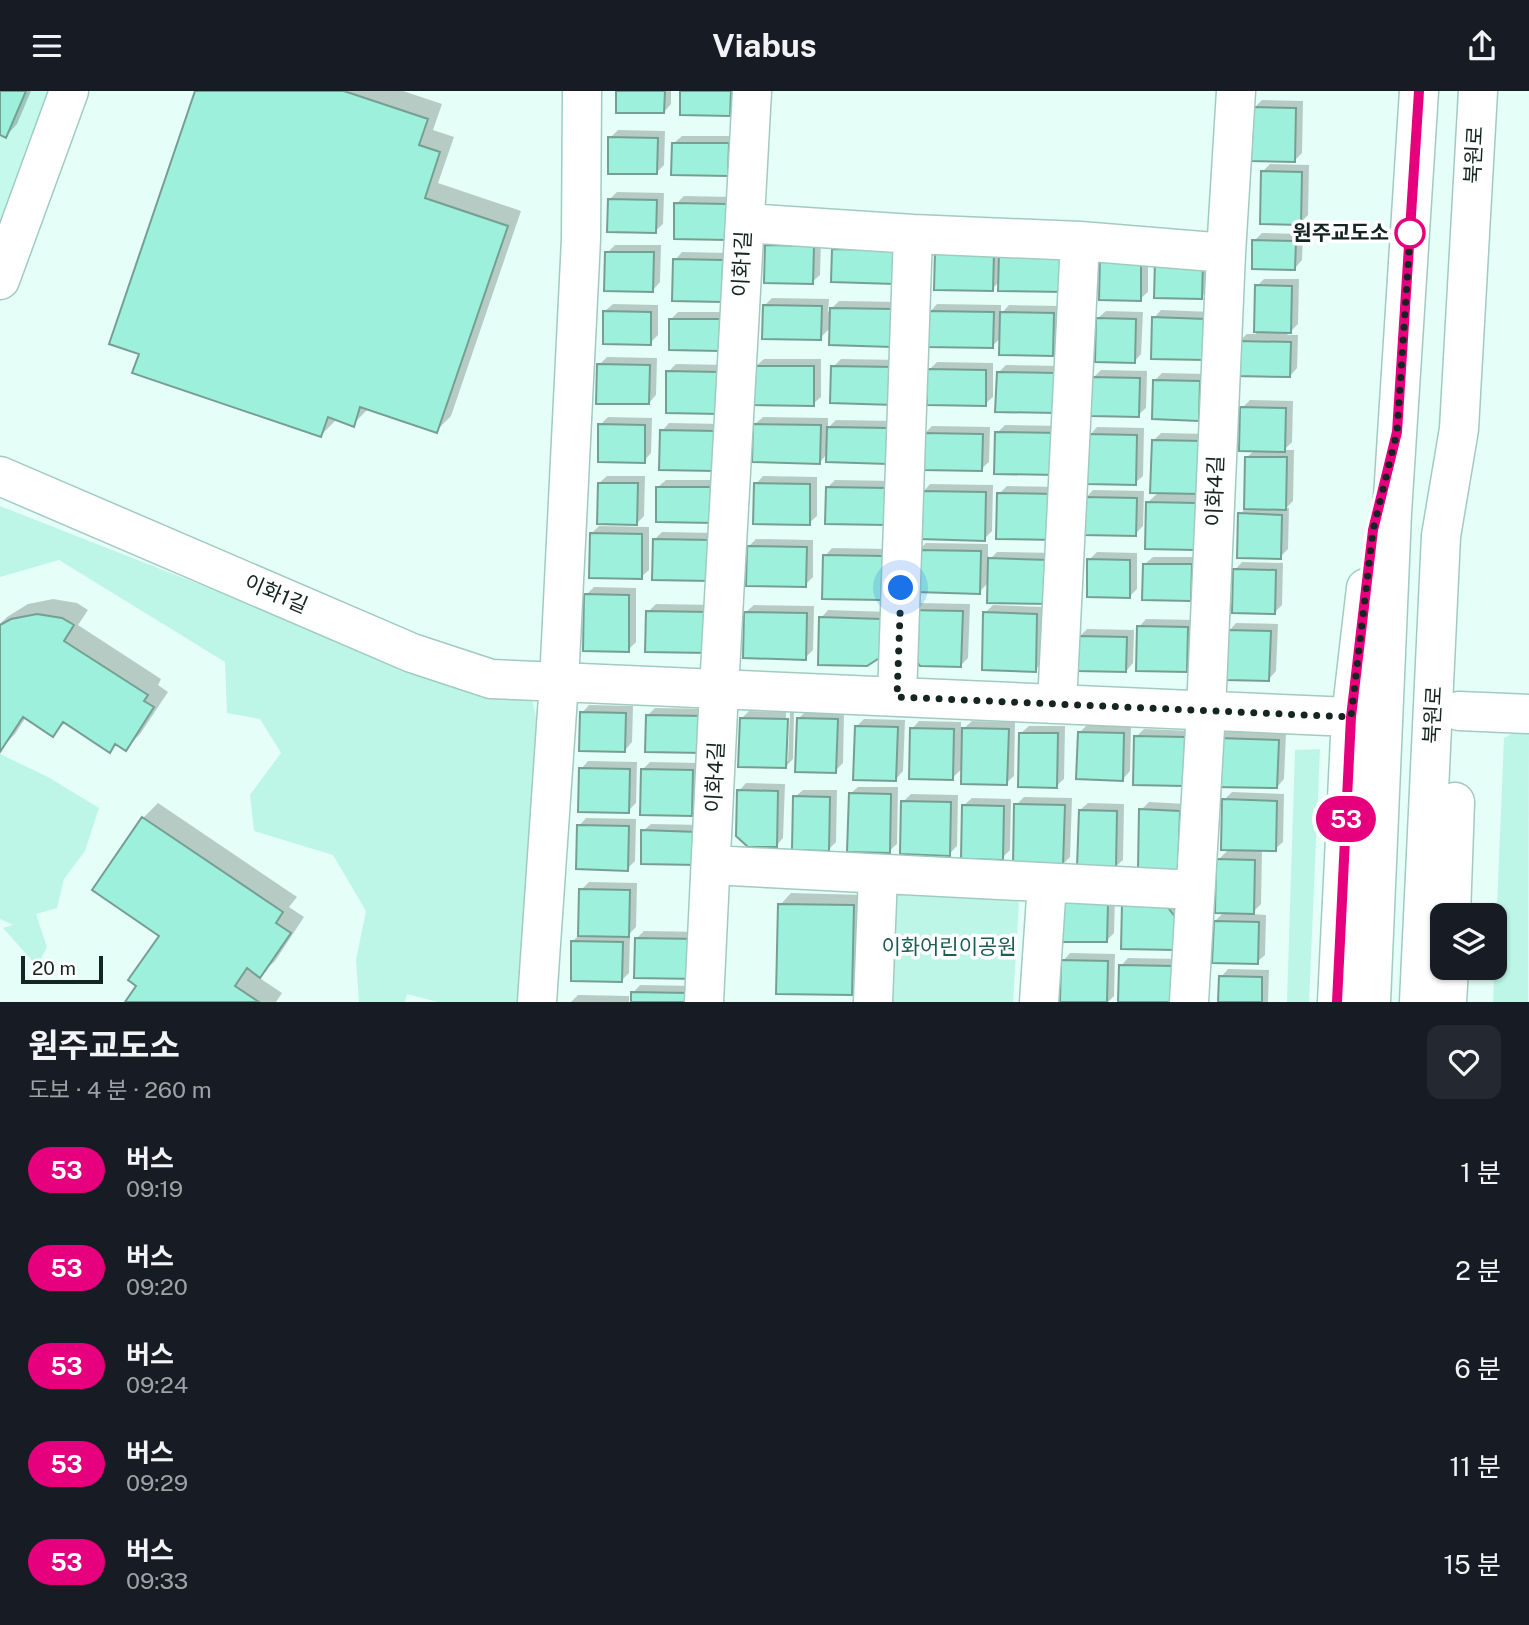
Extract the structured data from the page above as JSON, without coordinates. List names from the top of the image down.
{
  "streets": {
    "street": ["북원로", "이화1길", "이화4길"]
  },
  "crossings": [
    ["이화1길", "이화4길"]
  ],
  "parks": ["이화어린이공원"],
  "places": ["원주교도소"],
  "lines": ["bus line 53"],
  "scale_bar": "20 m",
  "page": {
    "header": "Viabus",
    "on_map": "53",
    "scale": "20 m",
    "heading": ["원주교도소", "도보 · 4 분 · 260 m"],
    "list": [
      {
        "mark": "53",
        "name": "버스",
        "note": "09:19",
        "value": "1 분"
      },
      {
        "mark": "53",
        "name": "버스",
        "note": "09:20",
        "value": "2 분"
      },
      {
        "mark": "53",
        "name": "버스",
        "note": "09:24",
        "value": "6 분"
      },
      {
        "mark": "53",
        "name": "버스",
        "note": "09:29",
        "value": "11 분"
      },
      {
        "mark": "53",
        "name": "버스",
        "note": "09:33",
        "value": "15 분"
      }
    ]
  }
}
